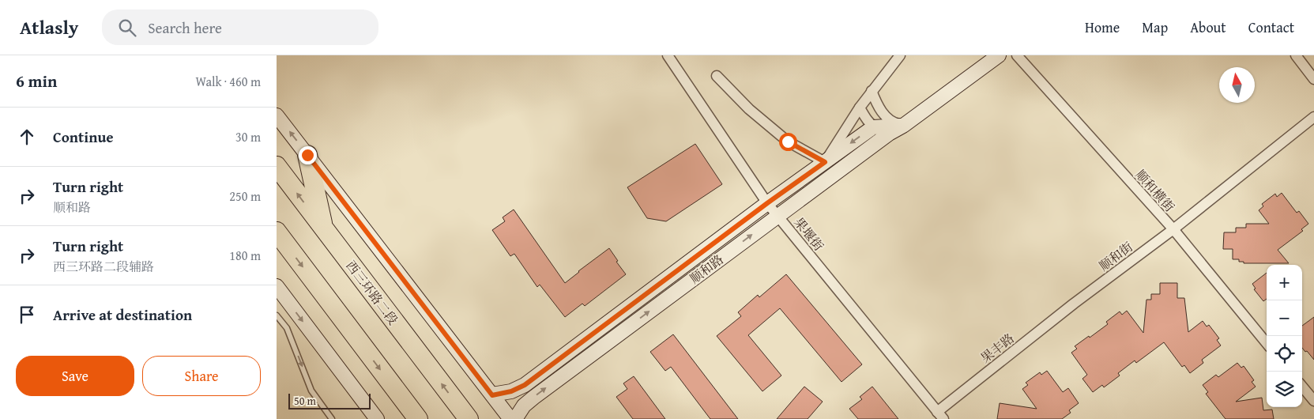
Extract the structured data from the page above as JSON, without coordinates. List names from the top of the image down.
{
  "streets": {
    "highway": ["西三环路二段"],
    "street": [
      "顺和横街",
      "果堰街",
      "顺和街",
      "顺和路",
      "果丰路"
    ]
  },
  "crossings": [
    ["顺和横街", "顺和街"],
    ["果堰街", "顺和路"],
    ["果堰街", "果丰路"],
    ["顺和街", "果丰路"]
  ],
  "scale_bar": "50 m",
  "north": "top",
  "page": {
    "header": "Atlasly",
    "search": "Search here",
    "nav": [
      "Home",
      "Map",
      "About",
      "Contact"
    ],
    "heading": ["6 min", "Walk · 460 m"],
    "list": [
      ["Continue", "30 m"],
      ["Turn right", "顺和路", "250 m"],
      ["Turn right", "西三环路二段辅路", "180 m"],
      "Arrive at destination"
    ],
    "map_buttons": ["+", "−"],
    "buttons": ["Save", "Share"],
    "scale": "50 m"
  }
}
